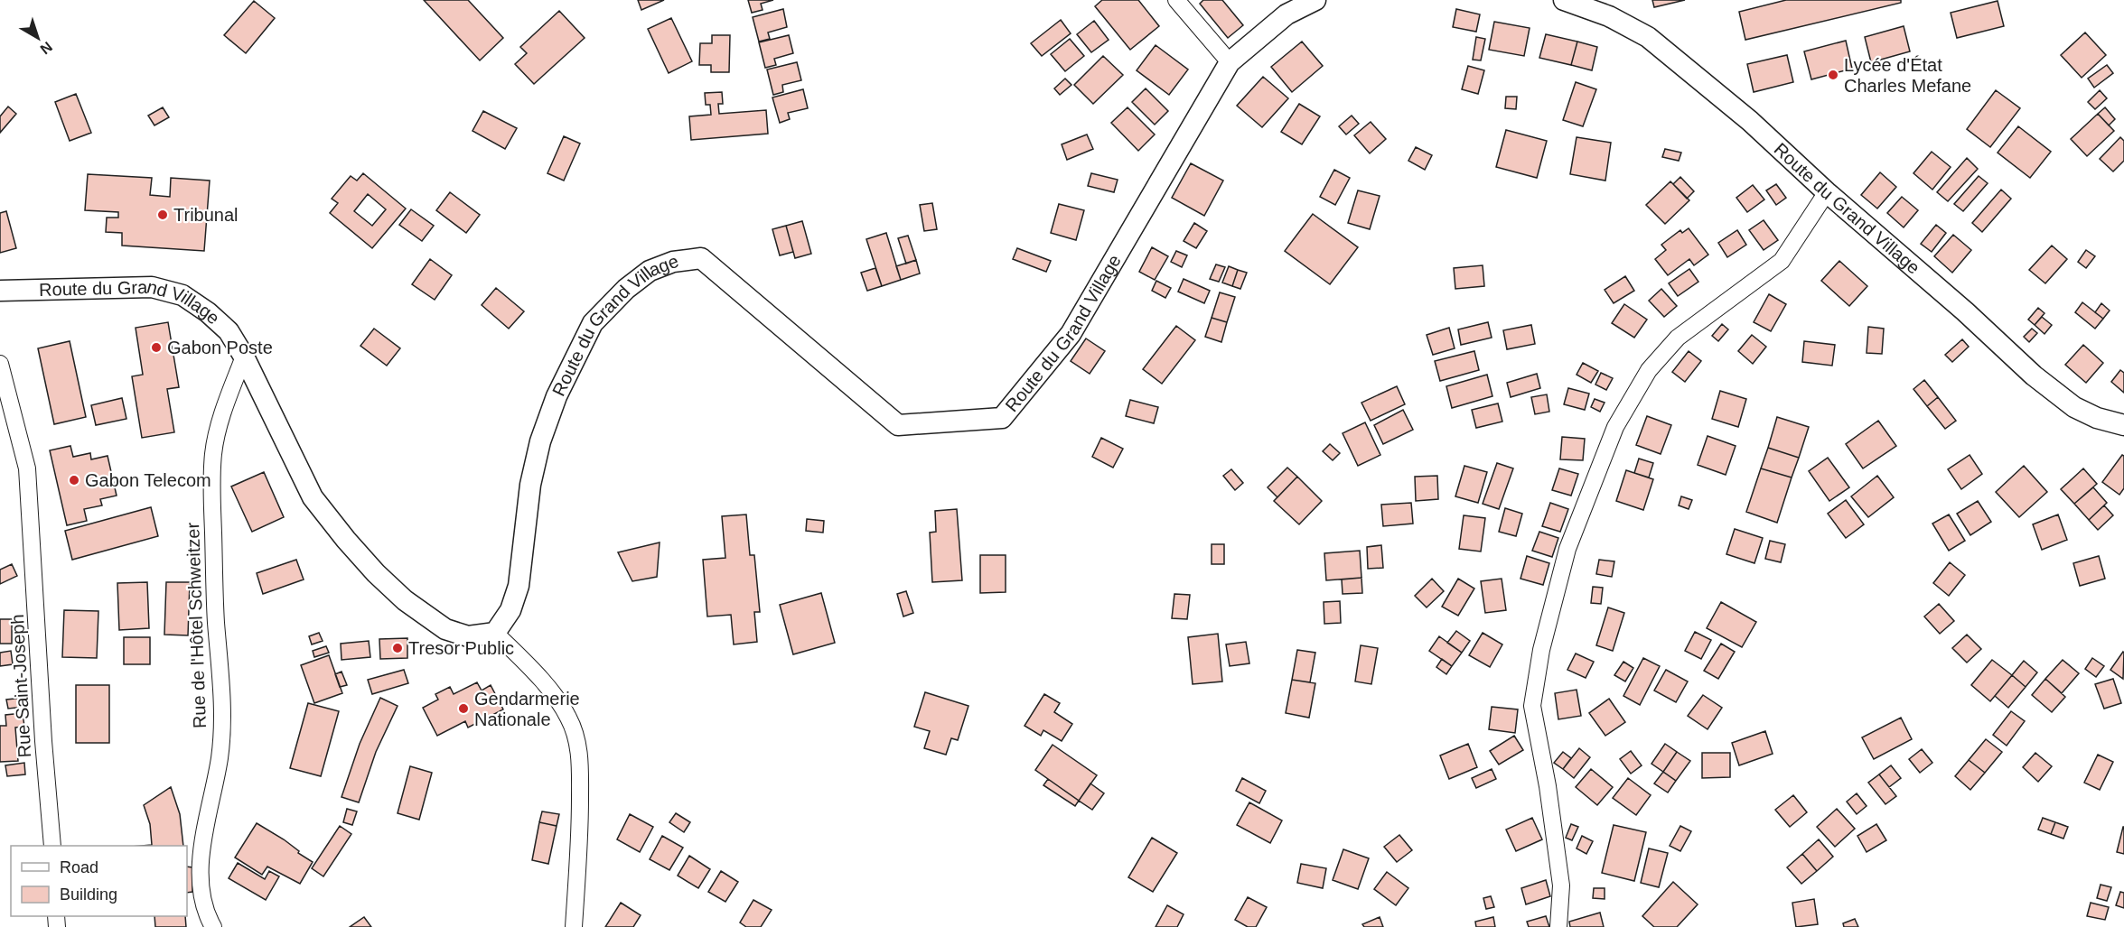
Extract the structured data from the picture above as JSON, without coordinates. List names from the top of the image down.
{
  "streets": {
    "street": ["Route du Grand Village", "Rue de l'Hôtel Schweitzer", "Rue Saint-Joseph"]
  },
  "crossings": [
    ["Route du Grand Village", "Rue de l'Hôtel Schweitzer"]
  ],
  "places": [
    "Lycée d'État Charles Mefane",
    "Tribunal",
    "Gabon Poste",
    "Gabon Telecom",
    "Tresor Public",
    "Gendarmerie Nationale"
  ],
  "legend": ["Road", "Building"],
  "north": "bottom right"
}
